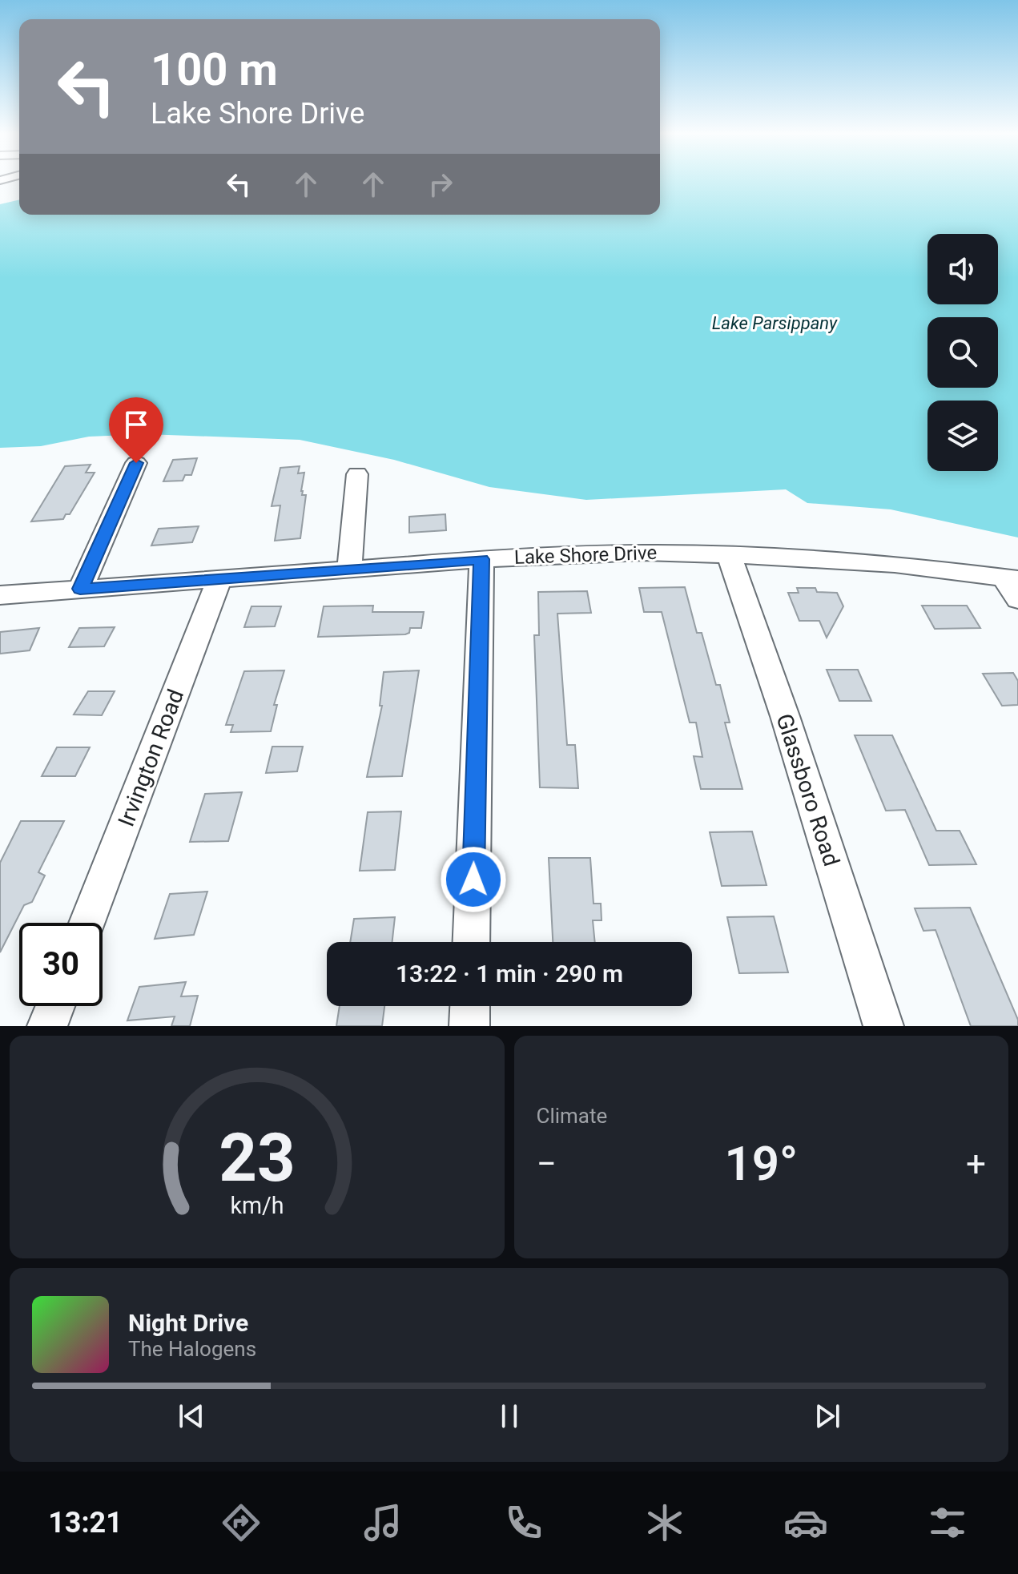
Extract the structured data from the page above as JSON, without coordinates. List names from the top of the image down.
{
  "streets": {
    "street": ["Lake Shore Drive", "Irvington Road", "Glassboro Road"]
  },
  "crossings": [
    ["Lake Shore Drive", "Irvington Road"],
    ["Lake Shore Drive", "Glassboro Road"]
  ],
  "water": ["Lake Parsippany"],
  "page": {
    "turn": ["100 m", "Lake Shore Drive"],
    "limit": "30",
    "trip": "13:22 · 1 min · 290 m",
    "tile": "Climate",
    "heat": ["−", "19°", "+"],
    "song": ["Night Drive", "The Halogens"],
    "tabs": "13:21",
    "gauge": ["23", "km/h"]
  }
}
